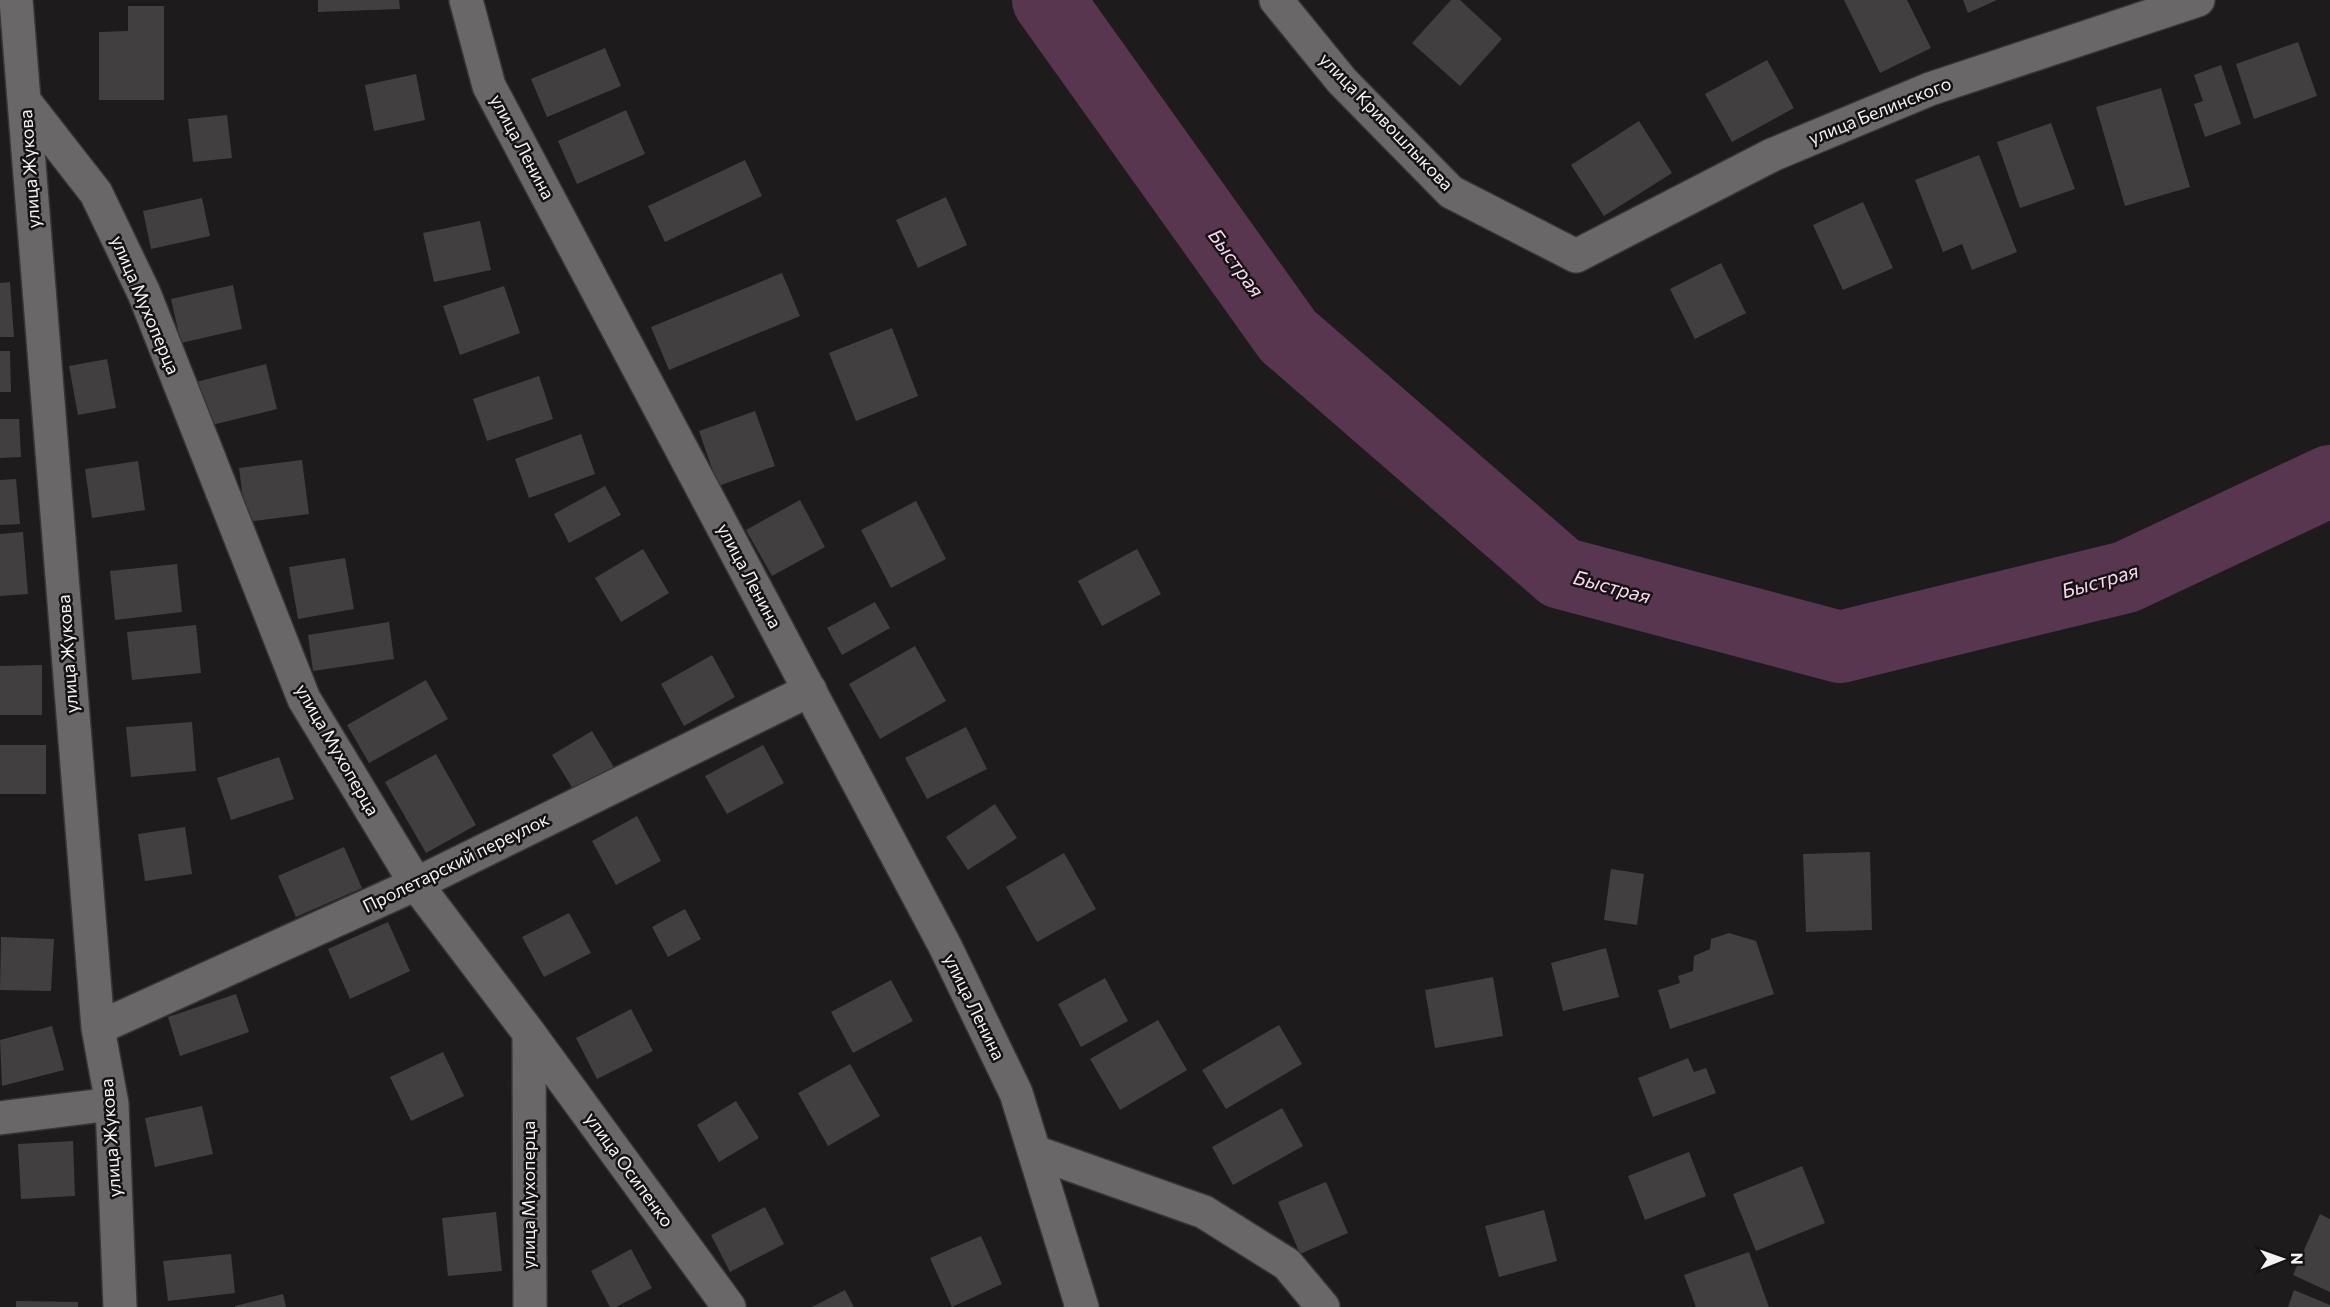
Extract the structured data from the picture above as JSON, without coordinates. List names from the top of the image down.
{
  "streets": {
    "street": [
      "улица Белинского",
      "улица Кривошлыкова",
      "улица Ленина",
      "улица Жукова",
      "улица Мухоперца",
      "Пролетарский переулок",
      "улица Осипенко"
    ]
  },
  "crossings": [
    ["улица Белинского", "улица Кривошлыкова"],
    ["улица Ленина", "Пролетарский переулок"],
    ["улица Жукова", "улица Мухоперца"],
    ["улица Жукова", "Пролетарский переулок"],
    ["улица Мухоперца", "Пролетарский переулок"],
    ["улица Мухоперца", "улица Осипенко"]
  ],
  "water": ["Быстрая"],
  "north": "right"
}
